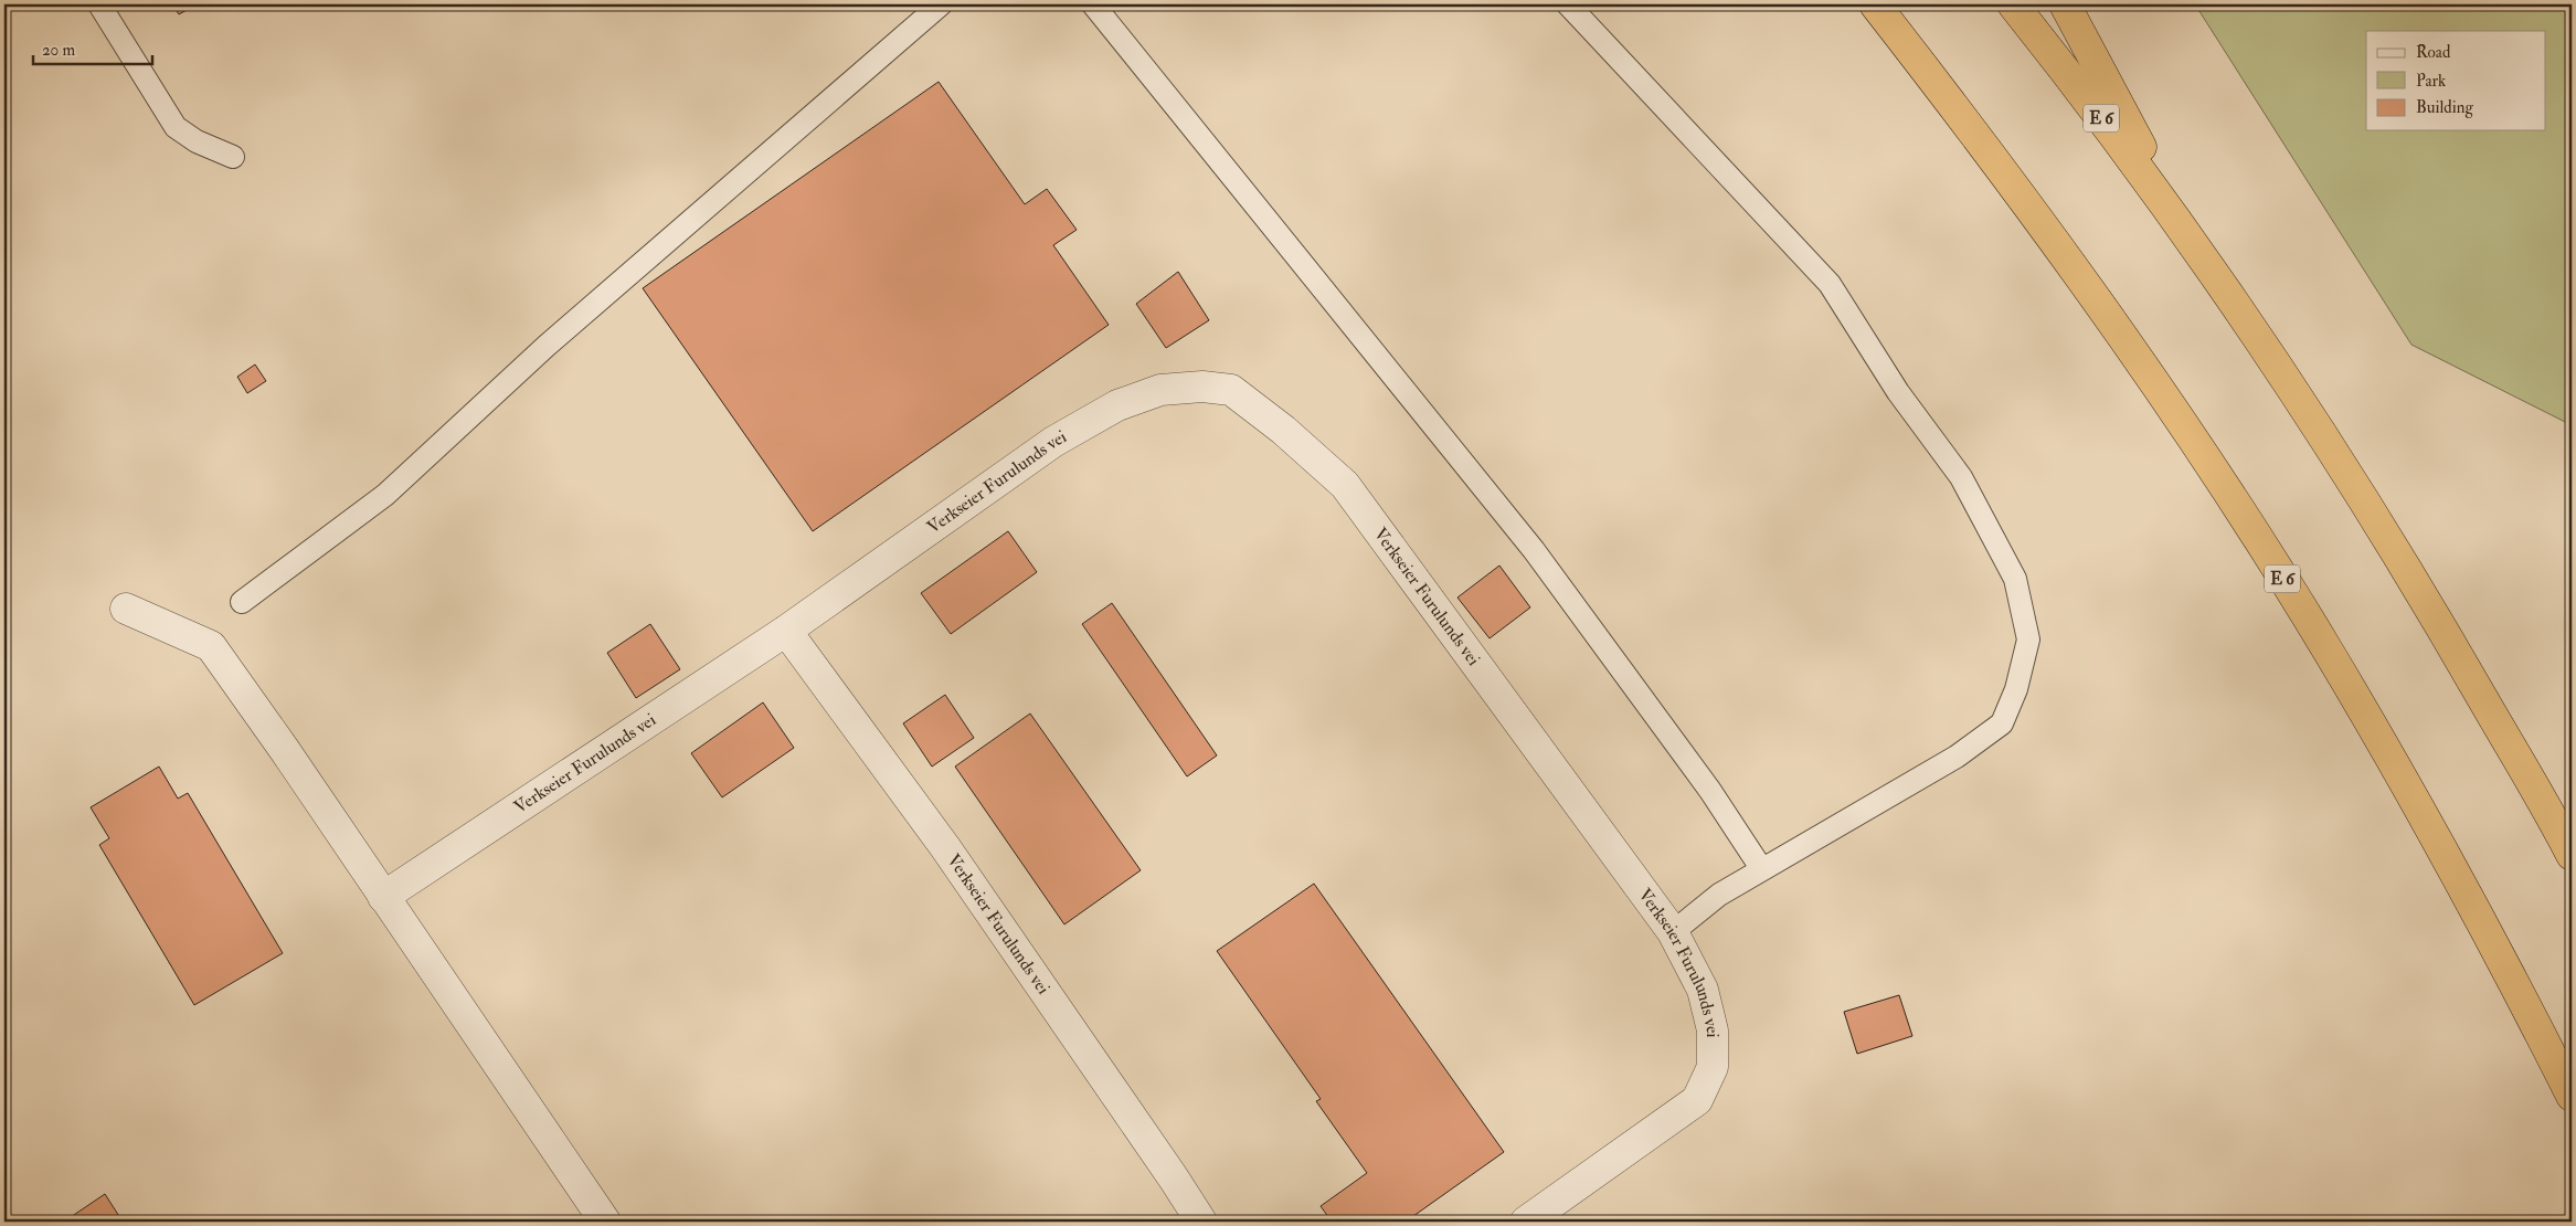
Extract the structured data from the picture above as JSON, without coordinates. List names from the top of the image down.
{
  "streets": {
    "highway": ["E 6"],
    "street": ["Verkseier Furulunds vei"]
  },
  "legend": ["Road", "Park", "Building"],
  "scale_bar": "20 m"
}
